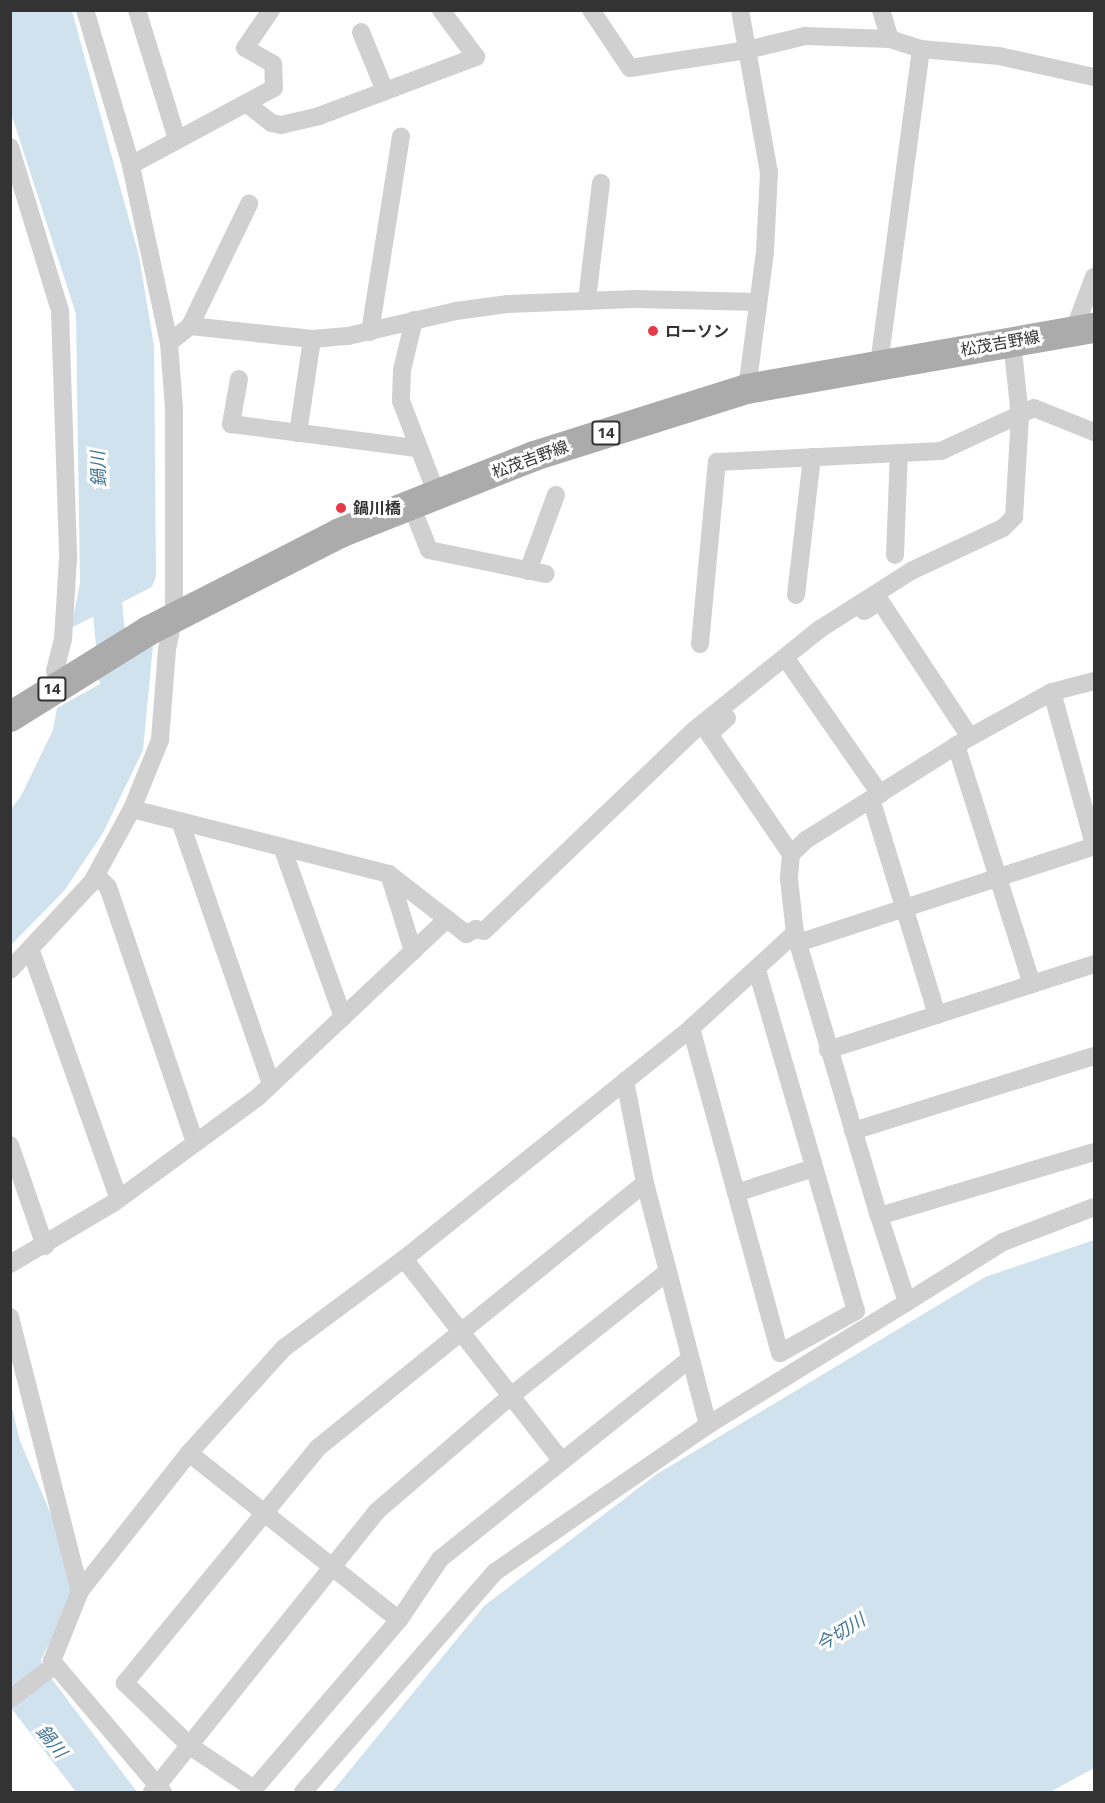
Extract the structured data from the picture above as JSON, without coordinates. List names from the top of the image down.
{
  "streets": {
    "main road": ["松茂吉野線", "14"]
  },
  "water": ["鍋川", "今切川"],
  "places": ["ローソン", "鍋川橋"]
}
